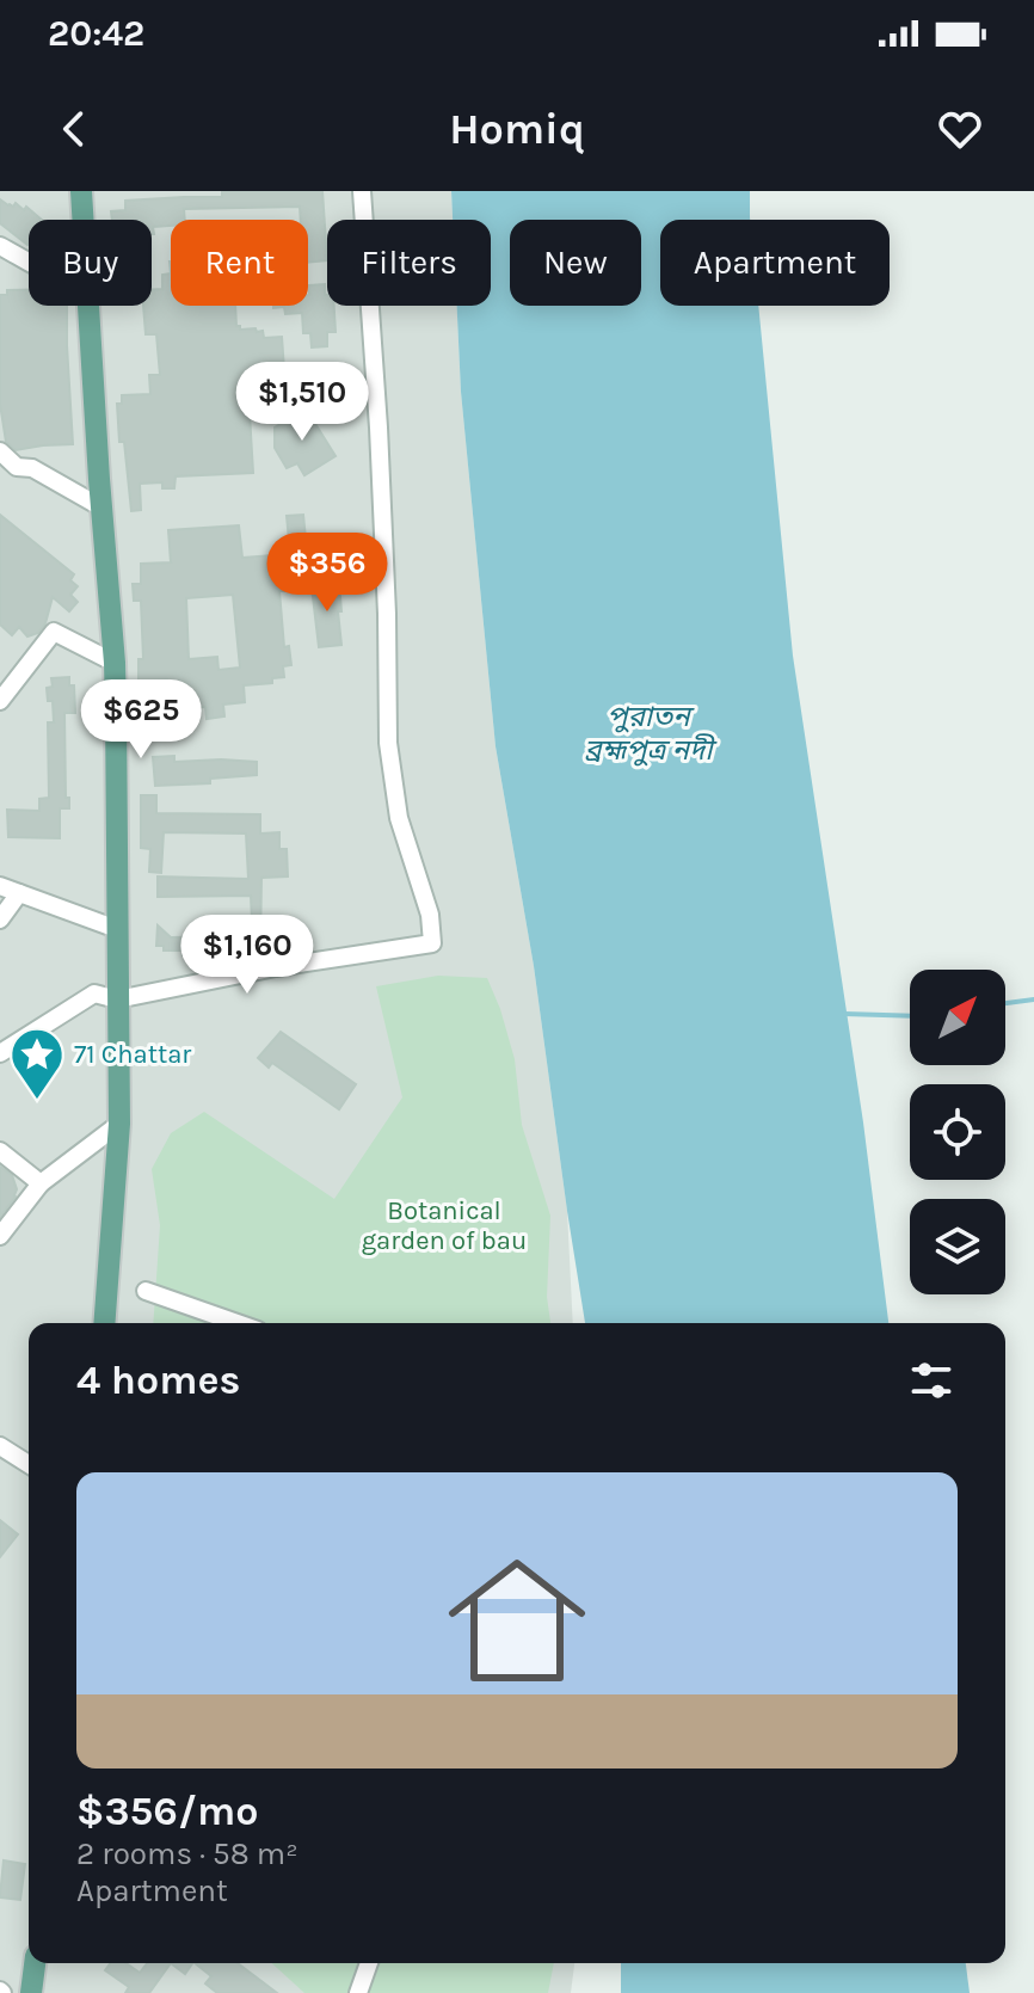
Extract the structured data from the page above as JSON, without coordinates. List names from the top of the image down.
{
  "water": ["পুরাতন ব্রহ্মপুত্র নদী"],
  "parks": ["Botanical garden of bau"],
  "places": {
    "place": ["71 Chattar"]
  },
  "north": "top right",
  "page": {
    "status": "20:42",
    "header": "Homiq",
    "chip": [
      "Buy",
      "Rent",
      "Filters",
      "New",
      "Apartment"
    ],
    "price": [
      "$1,510",
      "$356",
      "$625",
      "$1,160"
    ],
    "heading": "4 homes",
    "list": [
      {
        "name": "$356/mo",
        "note": "2 rooms · 58 m² · Apartment"
      }
    ]
  }
}
